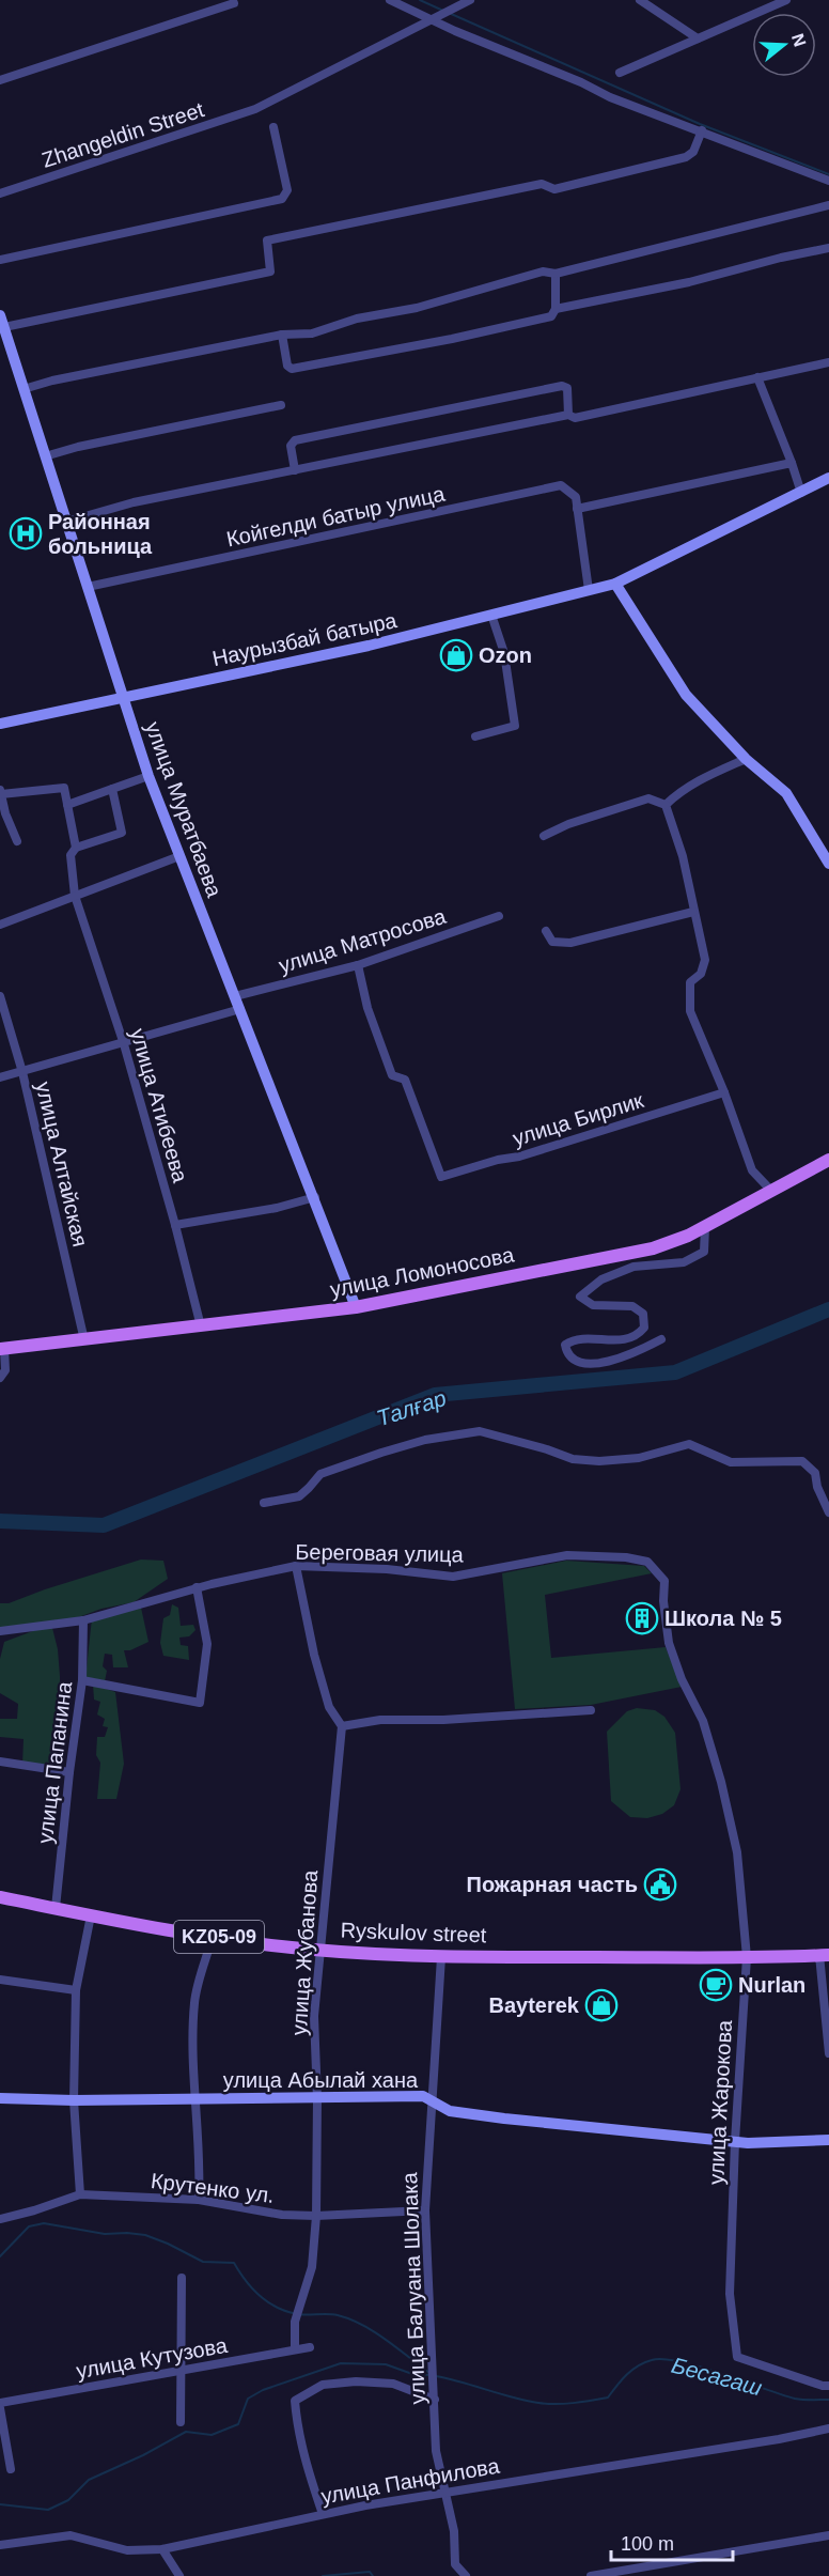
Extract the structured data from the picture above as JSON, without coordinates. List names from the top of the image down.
{
  "streets": {
    "main road": ["улица Ломоносова", "Ryskulov street", "KZ05-09"],
    "street": [
      "Zhangeldin Street",
      "Койгелди батыр улица",
      "Наурызбай батыра",
      "улица Муратбаева",
      "улица Матросова",
      "улица Атибеева",
      "улица Бирлик",
      "улица Алтайская",
      "Береговая улица",
      "улица Папанина",
      "улица Жубанова",
      "улица Абылай хана",
      "улица Жарокова",
      "Крутенко ул.",
      "улица Балуана Шолака",
      "улица Кутузова",
      "улица Панфилова"
    ]
  },
  "crossings": [
    ["Койгелди батыр улица", "улица Муратбаева"],
    ["Наурызбай батыра", "улица Муратбаева"],
    ["улица Муратбаева", "улица Матросова"],
    ["улица Муратбаева", "улица Ломоносова"],
    ["улица Матросова", "улица Бирлик"],
    ["улица Атибеева", "улица Ломоносова"],
    ["улица Алтайская", "улица Ломоносова"],
    ["Береговая улица", "улица Папанина"],
    ["Береговая улица", "улица Жарокова"],
    ["улица Папанина", "Ryskulov street"],
    ["Ryskulov street", "улица Жубанова"],
    ["Ryskulov street", "улица Жарокова"],
    ["Ryskulov street", "улица Балуана Шолака"],
    ["улица Жубанова", "улица Абылай хана"],
    ["улица Жубанова", "Крутенко ул."],
    ["улица Жубанова", "улица Кутузова"],
    ["улица Абылай хана", "улица Жарокова"],
    ["улица Абылай хана", "улица Балуана Шолака"],
    ["Крутенко ул.", "улица Балуана Шолака"],
    ["улица Балуана Шолака", "улица Панфилова"]
  ],
  "water": ["Талғар", "Бесагаш"],
  "places": {
    "hospital": ["Районная больница"],
    "shop": ["Ozon", "Bayterek"],
    "building": ["Школа № 5"],
    "public building": ["Пожарная часть"],
    "cafe": ["Nurlan"]
  },
  "scale_bar": "100 m",
  "north": "right"
}
